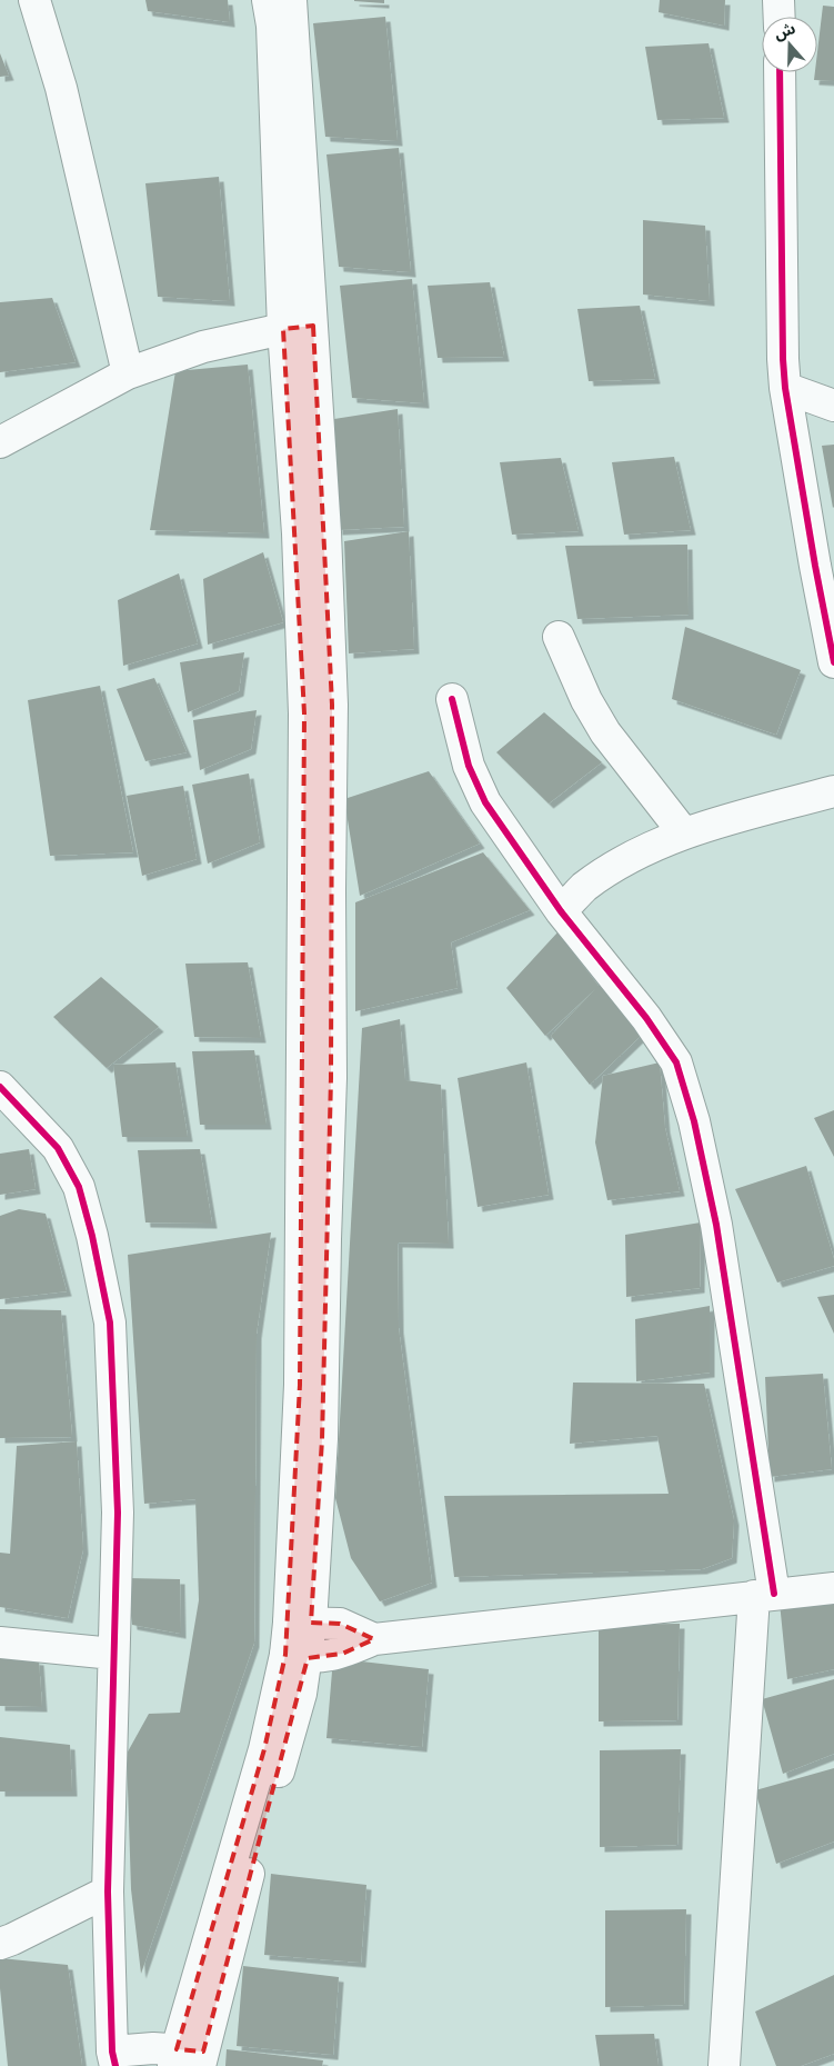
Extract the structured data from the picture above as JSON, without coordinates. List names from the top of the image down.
{
  "north": "top"
}
